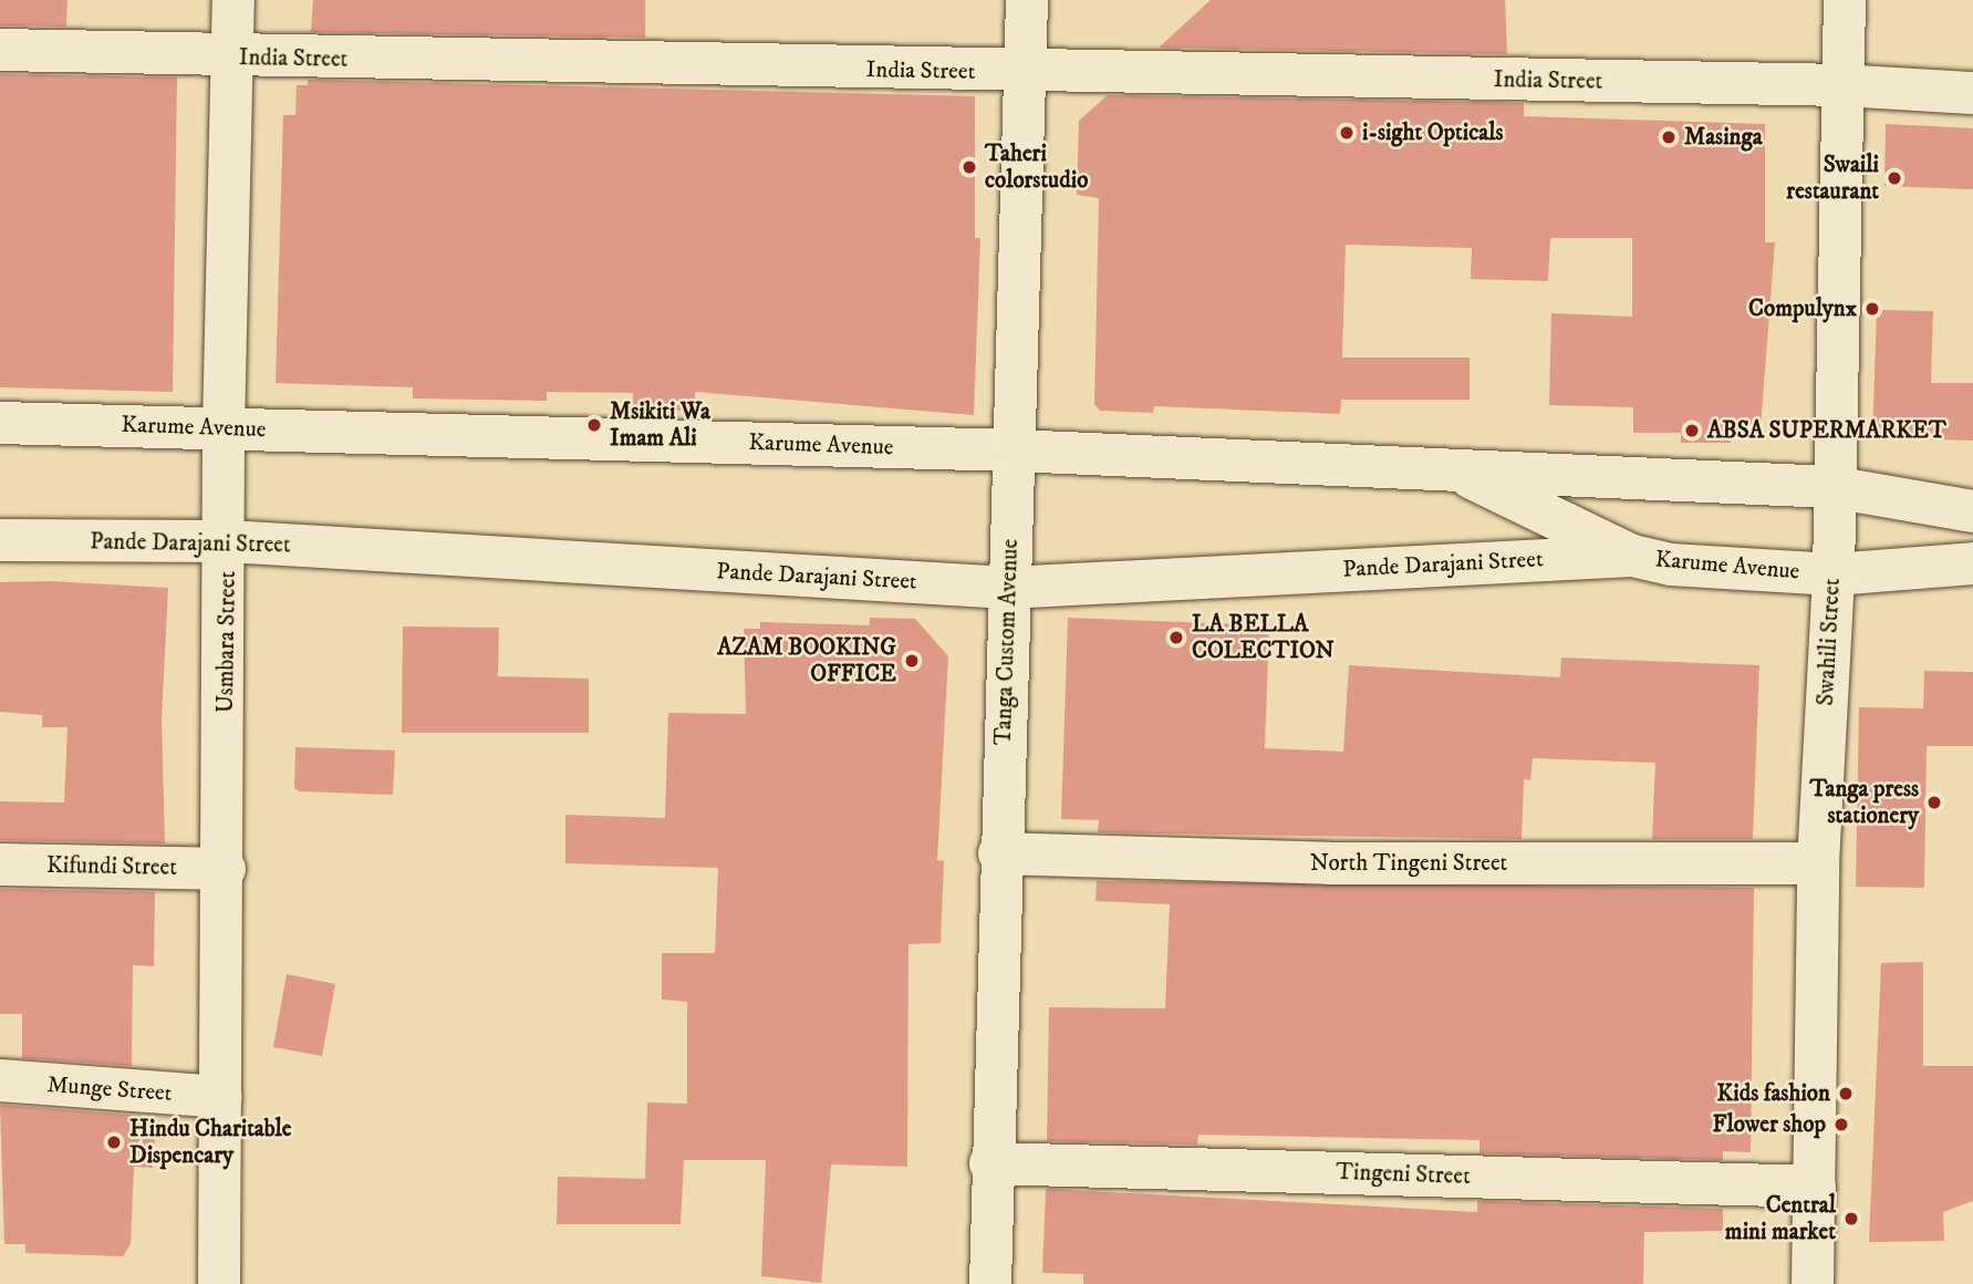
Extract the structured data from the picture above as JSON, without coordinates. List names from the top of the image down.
{
  "streets": {
    "street": [
      "India Street",
      "Karume Avenue",
      "Pande Darajani Street",
      "Usmbara Street",
      "Tanga Custom Avenue",
      "Swahili Street",
      "North Tingeni Street",
      "Kifundi Street",
      "Munge Street",
      "Tingeni Street"
    ]
  },
  "crossings": [
    ["India Street", "Usmbara Street"],
    ["India Street", "Tanga Custom Avenue"],
    ["India Street", "Swahili Street"],
    ["Karume Avenue", "Pande Darajani Street"],
    ["Karume Avenue", "Usmbara Street"],
    ["Karume Avenue", "Tanga Custom Avenue"],
    ["Karume Avenue", "Swahili Street"],
    ["Pande Darajani Street", "Usmbara Street"],
    ["Pande Darajani Street", "Tanga Custom Avenue"],
    ["Usmbara Street", "Kifundi Street"],
    ["Usmbara Street", "Munge Street"],
    ["Tanga Custom Avenue", "North Tingeni Street"],
    ["Tanga Custom Avenue", "Tingeni Street"],
    ["Swahili Street", "North Tingeni Street"],
    ["Swahili Street", "Tingeni Street"]
  ],
  "places": [
    "i-sight Opticals",
    "Masinga",
    "Taheri colorstudio",
    "Swaili restaurant",
    "Compulynx",
    "Msikiti Wa Imam Ali",
    "ABSA SUPERMARKET",
    "LA BELLA COLECTION",
    "AZAM BOOKING OFFICE",
    "Tanga press stationery",
    "Kids fashion",
    "Flower shop",
    "Hindu Charitable Dispencary",
    "Central mini market"
  ]
}
